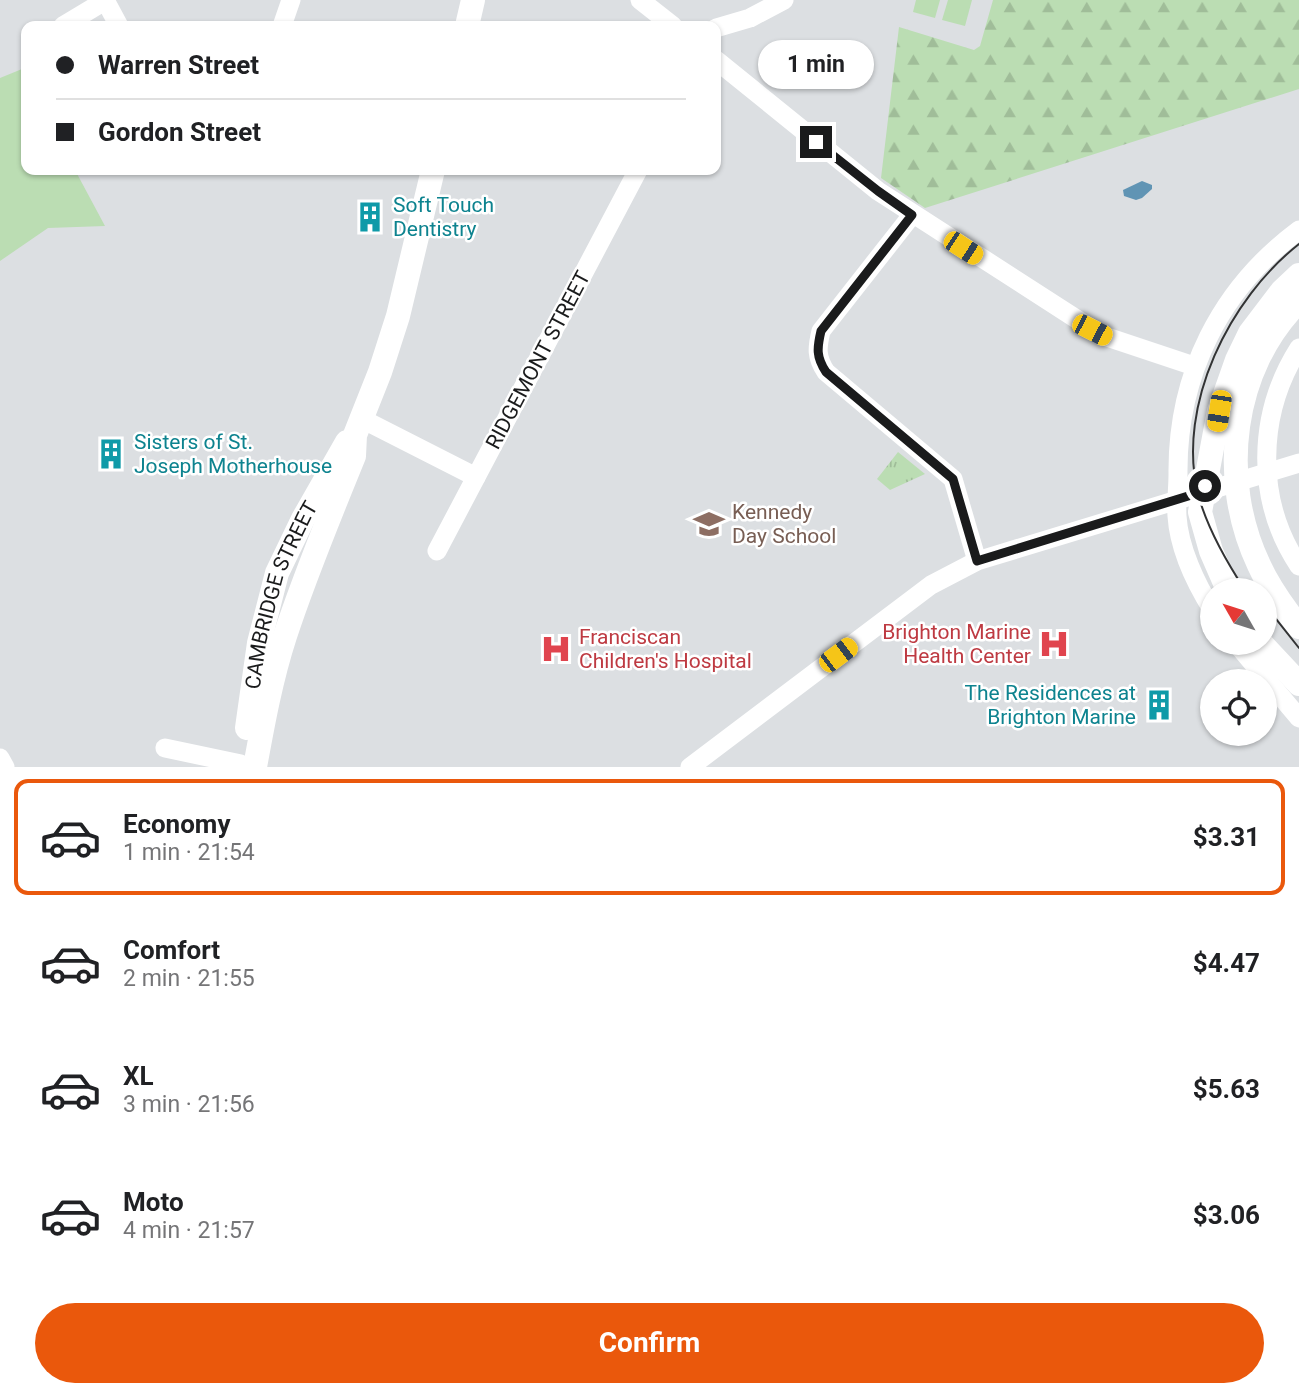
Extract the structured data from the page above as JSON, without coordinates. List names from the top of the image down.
{
  "streets": {
    "main road": ["CAMBRIDGE STREET"],
    "street": ["RIDGEMONT STREET"]
  },
  "places": {
    "building": ["Soft Touch Dentistry", "Sisters of St. Joseph Motherhouse", "The Residences at Brighton Marine"],
    "school or university": ["Kennedy Day School"],
    "hospital": ["Brighton Marine Health Center", "Franciscan Children's Hospital"]
  },
  "north": "top left",
  "page": {
    "banner": ["Warren Street", "Gordon Street"],
    "bubble": "1 min",
    "list": [
      {
        "name": "Economy",
        "note": "1 min · 21:54",
        "value": "$3.31"
      },
      {
        "name": "Comfort",
        "note": "2 min · 21:55",
        "value": "$4.47"
      },
      {
        "name": "XL",
        "note": "3 min · 21:56",
        "value": "$5.63"
      },
      {
        "name": "Moto",
        "note": "4 min · 21:57",
        "value": "$3.06"
      }
    ],
    "buttons": "Confirm"
  }
}
